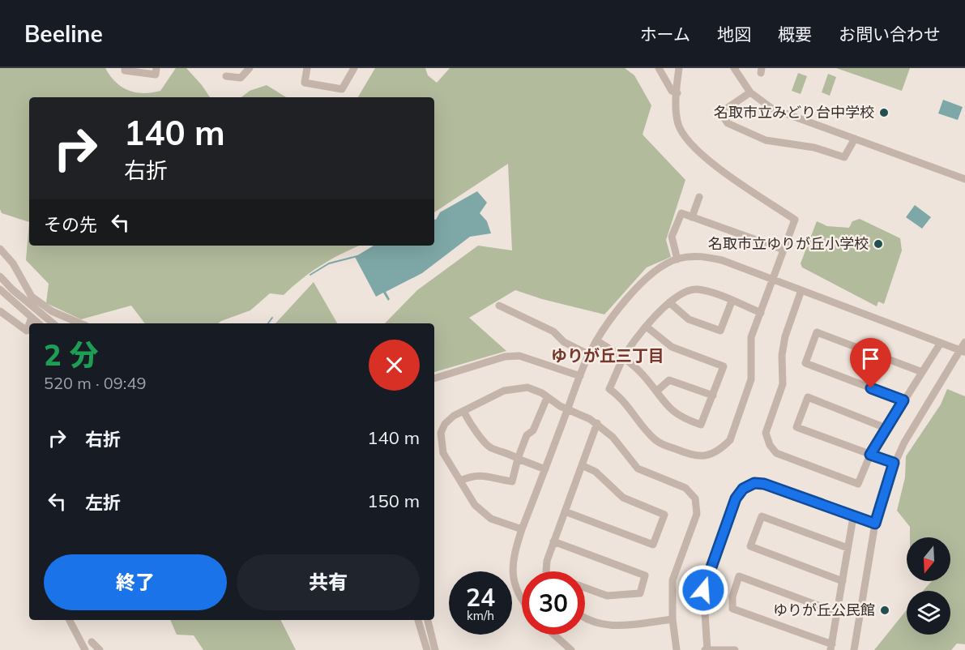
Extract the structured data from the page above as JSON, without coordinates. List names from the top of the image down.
{
  "districts": ["ゆりが丘三丁目"],
  "places": ["名取市立みどり台中学校", "名取市立ゆりが丘小学校", "ゆりが丘公民館"],
  "north": "bottom",
  "page": {
    "header": "Beeline",
    "nav": [
      "ホーム",
      "地図",
      "概要",
      "お問い合わせ"
    ],
    "turn": ["140 m", "右折"],
    "then": "その先",
    "heading": ["2 分", "520 m · 09:49"],
    "list": [
      {
        "name": "右折",
        "value": "140 m"
      },
      {
        "name": "左折",
        "value": "150 m"
      }
    ],
    "buttons": ["終了", "共有"],
    "speed": "24 km/h",
    "limit": "30"
  }
}
